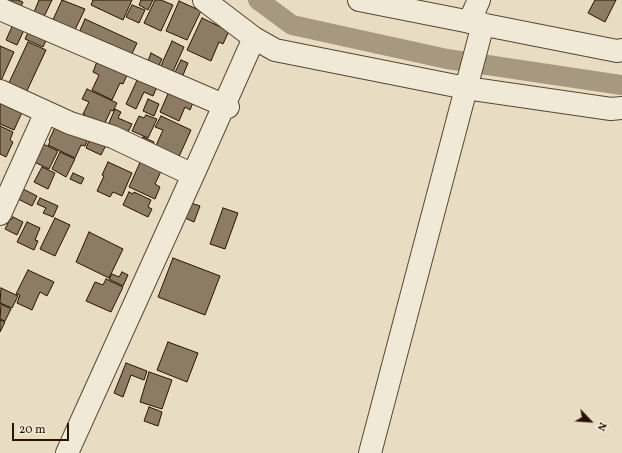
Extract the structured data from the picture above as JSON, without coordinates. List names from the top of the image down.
{
  "scale_bar": "20 m",
  "north": "bottom right"
}
